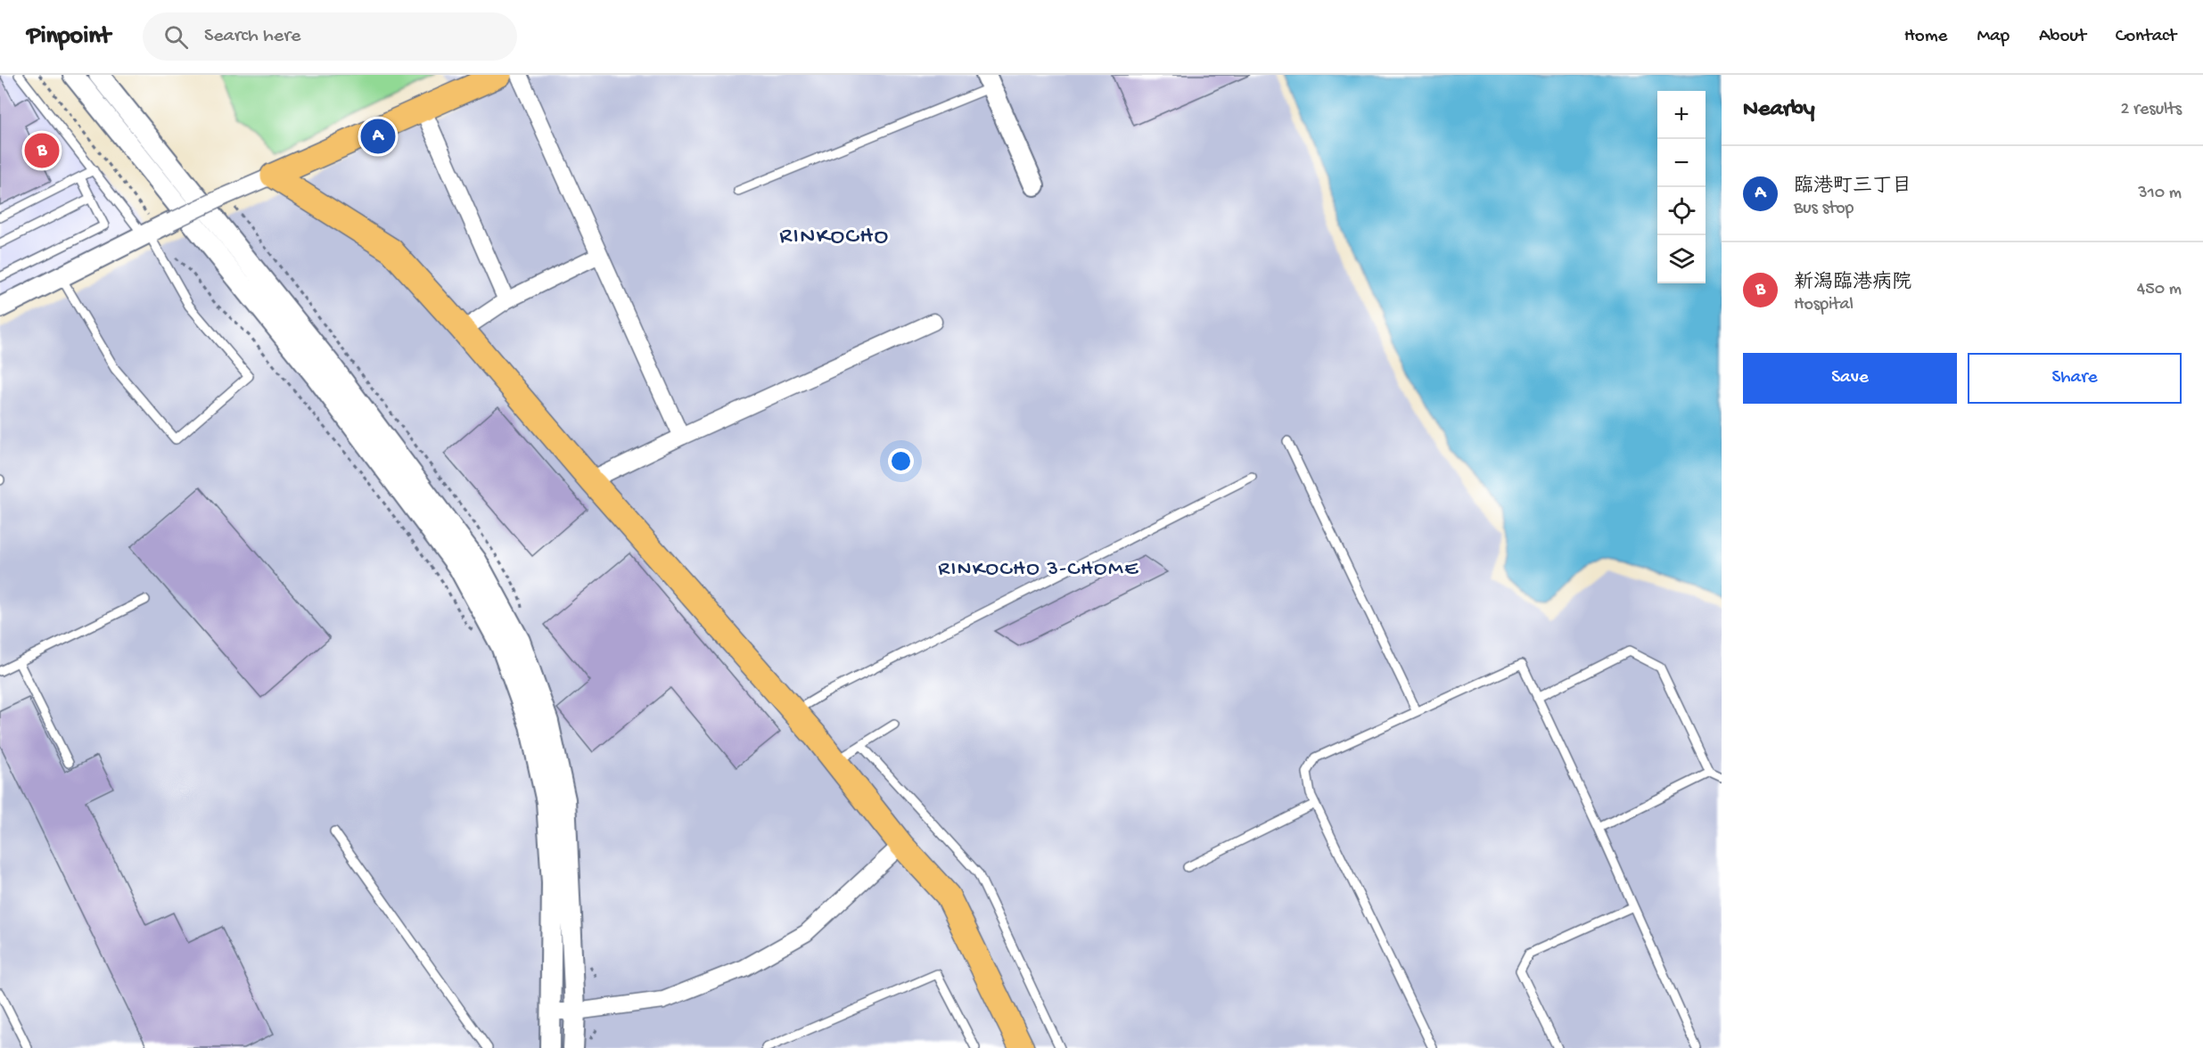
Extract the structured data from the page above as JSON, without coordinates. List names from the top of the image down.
{
  "districts": ["RINKOCHO", "RINKOCHO 3-CHOME"],
  "page": {
    "header": "Pinpoint",
    "search": "Search here",
    "nav": [
      "Home",
      "Map",
      "About",
      "Contact"
    ],
    "heading": ["Nearby", "2 results"],
    "map_buttons": ["+", "−"],
    "pins": ["A", "B"],
    "list": [
      {
        "mark": "A",
        "name": "臨港町三丁目",
        "note": "Bus stop",
        "value": "310 m"
      },
      {
        "mark": "B",
        "name": "新潟臨港病院",
        "note": "Hospital",
        "value": "450 m"
      }
    ],
    "buttons": ["Save", "Share"]
  }
}
